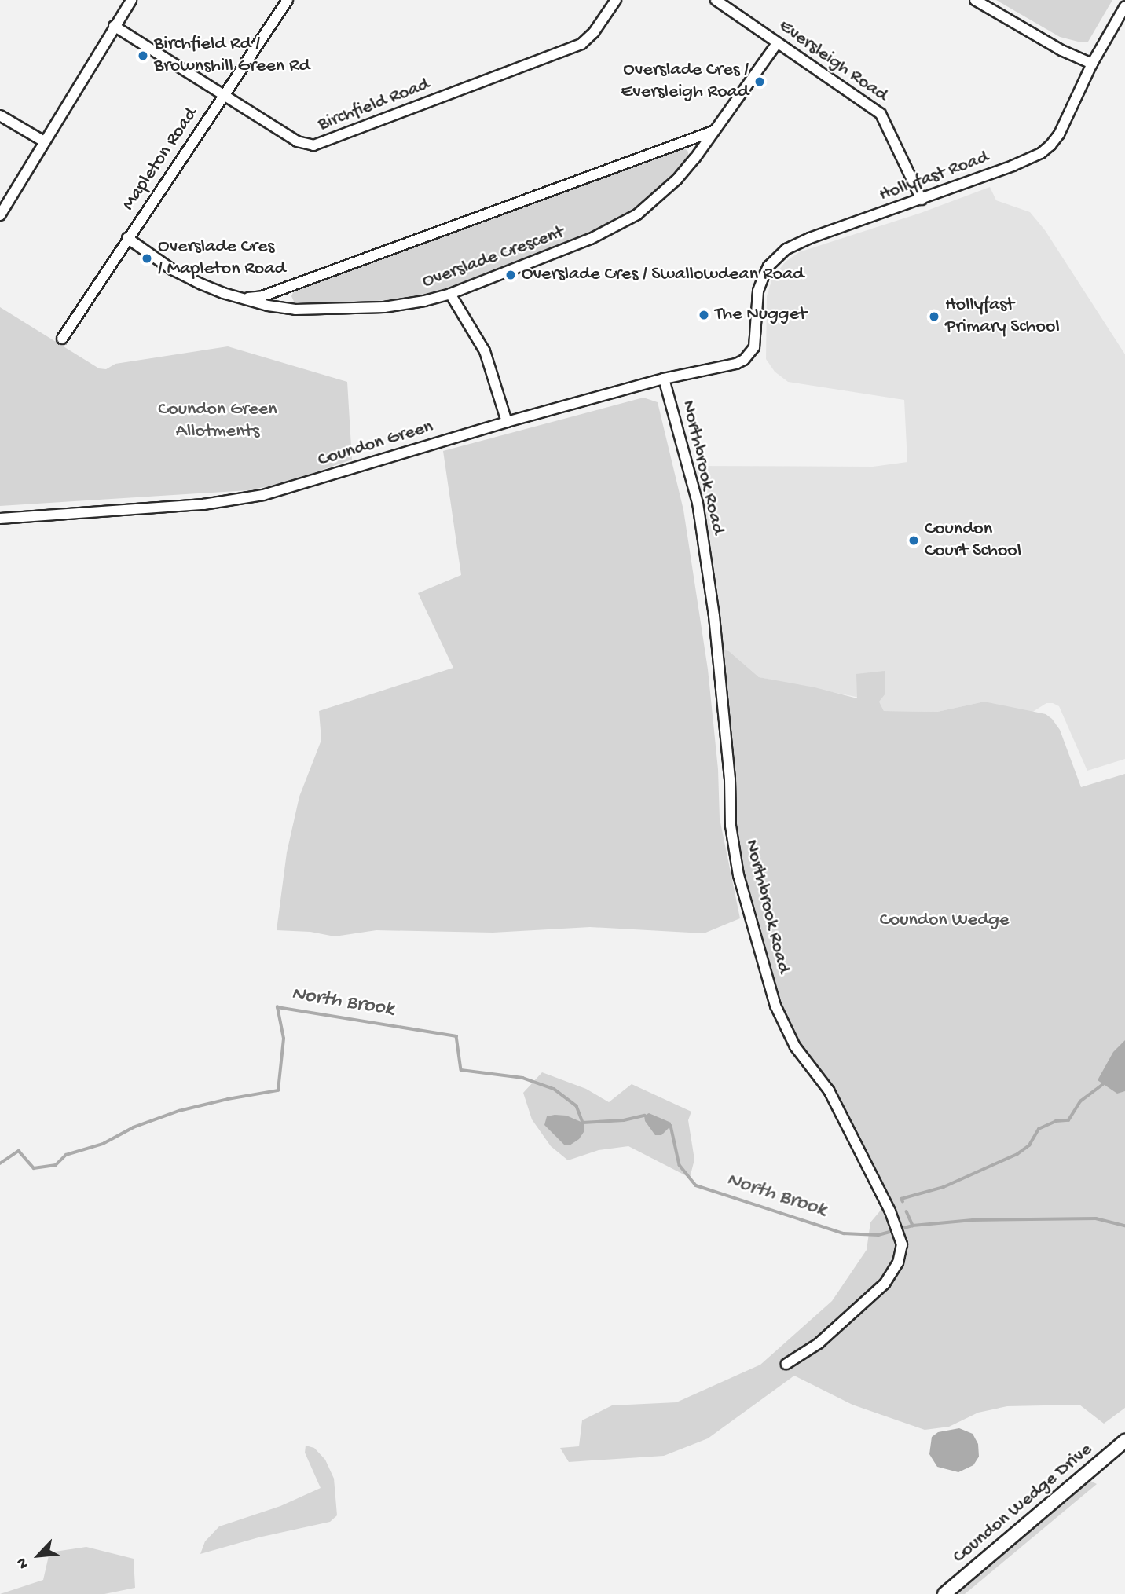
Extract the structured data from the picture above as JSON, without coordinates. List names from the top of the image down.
{
  "streets": {
    "main road": ["Coundon Wedge Drive"],
    "street": [
      "Eversleigh Road",
      "Birchfield Road",
      "Mapleton Road",
      "Hollyfast Road",
      "Overslade Crescent",
      "Coundon Green",
      "Northbrook Road"
    ]
  },
  "crossings": [
    ["Eversleigh Road", "Hollyfast Road"],
    ["Eversleigh Road", "Overslade Crescent"],
    ["Birchfield Road", "Mapleton Road"],
    ["Mapleton Road", "Overslade Crescent"],
    ["Hollyfast Road", "Coundon Green"],
    ["Coundon Green", "Northbrook Road"]
  ],
  "water": ["North Brook"],
  "parks": ["Coundon Green Allotments", "Coundon Wedge"],
  "places": [
    "Birchfield Rd / Brownshill Green Rd",
    "Overslade Cres / Eversleigh Road",
    "Overslade Cres / Mapleton Road",
    "Overslade Cres / Swallowdean Road",
    "The Nugget",
    "Hollyfast Primary School",
    "Coundon Court School"
  ],
  "north": "bottom left"
}
